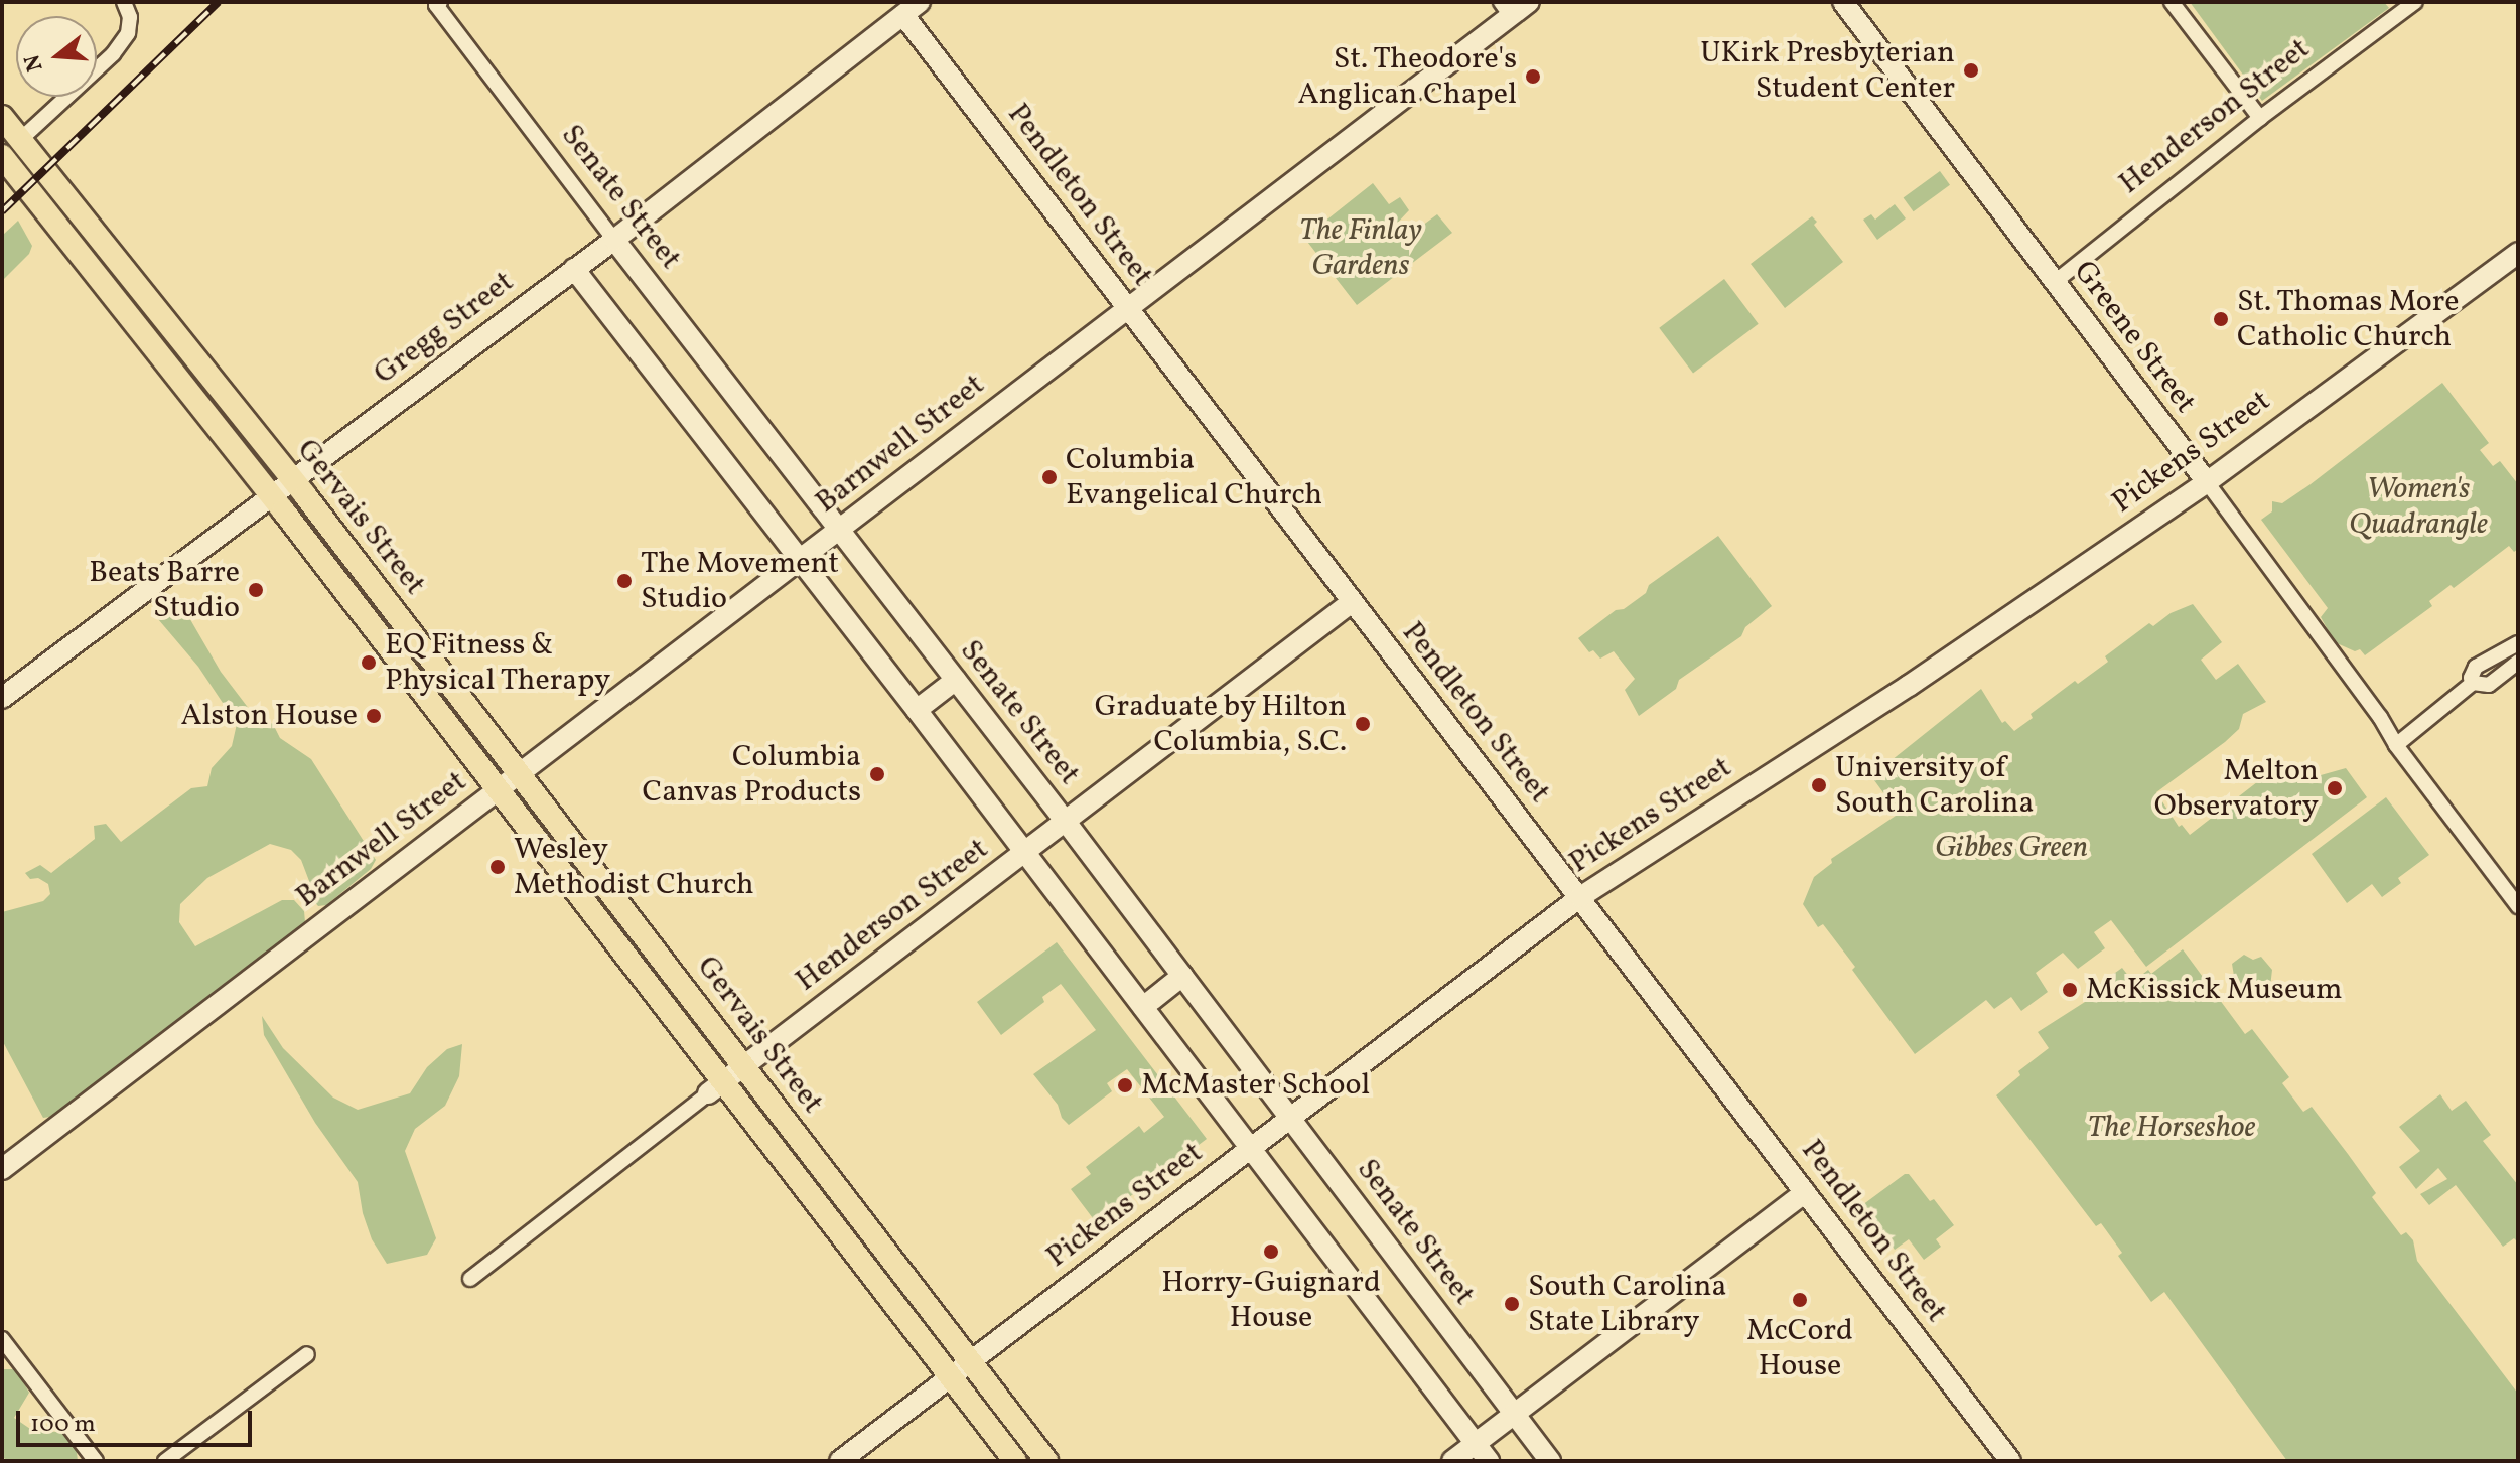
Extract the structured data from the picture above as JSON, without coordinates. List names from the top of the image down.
{
  "streets": {
    "main road": ["Gervais Street"],
    "street": [
      "Henderson Street",
      "Pendleton Street",
      "Senate Street",
      "Gregg Street",
      "Greene Street",
      "Barnwell Street",
      "Pickens Street"
    ]
  },
  "crossings": [
    ["Henderson Street", "Pendleton Street"],
    ["Henderson Street", "Senate Street"],
    ["Henderson Street", "Greene Street"],
    ["Henderson Street", "Gervais Street"],
    ["Pendleton Street", "Gregg Street"],
    ["Pendleton Street", "Barnwell Street"],
    ["Pendleton Street", "Pickens Street"],
    ["Senate Street", "Gregg Street"],
    ["Senate Street", "Barnwell Street"],
    ["Senate Street", "Pickens Street"],
    ["Gregg Street", "Gervais Street"],
    ["Greene Street", "Pickens Street"],
    ["Barnwell Street", "Gervais Street"],
    ["Pickens Street", "Gervais Street"]
  ],
  "parks": [
    "The Finlay Gardens",
    "Women's Quadrangle",
    "Gibbes Green",
    "The Horseshoe"
  ],
  "places": [
    "UKirk Presbyterian Student Center",
    "St. Theodore's Anglican Chapel",
    "St. Thomas More Catholic Church",
    "Columbia Evangelical Church",
    "The Movement Studio",
    "Beats Barre Studio",
    "EQ Fitness & Physical Therapy",
    "Alston House",
    "Graduate by Hilton Columbia, S.C.",
    "Columbia Canvas Products",
    "University of South Carolina",
    "Melton Observatory",
    "Wesley Methodist Church",
    "McKissick Museum",
    "McMaster School",
    "Horry-Guignard House",
    "McCord House",
    "South Carolina State Library"
  ],
  "scale_bar": "100 m",
  "north": "left"
}
